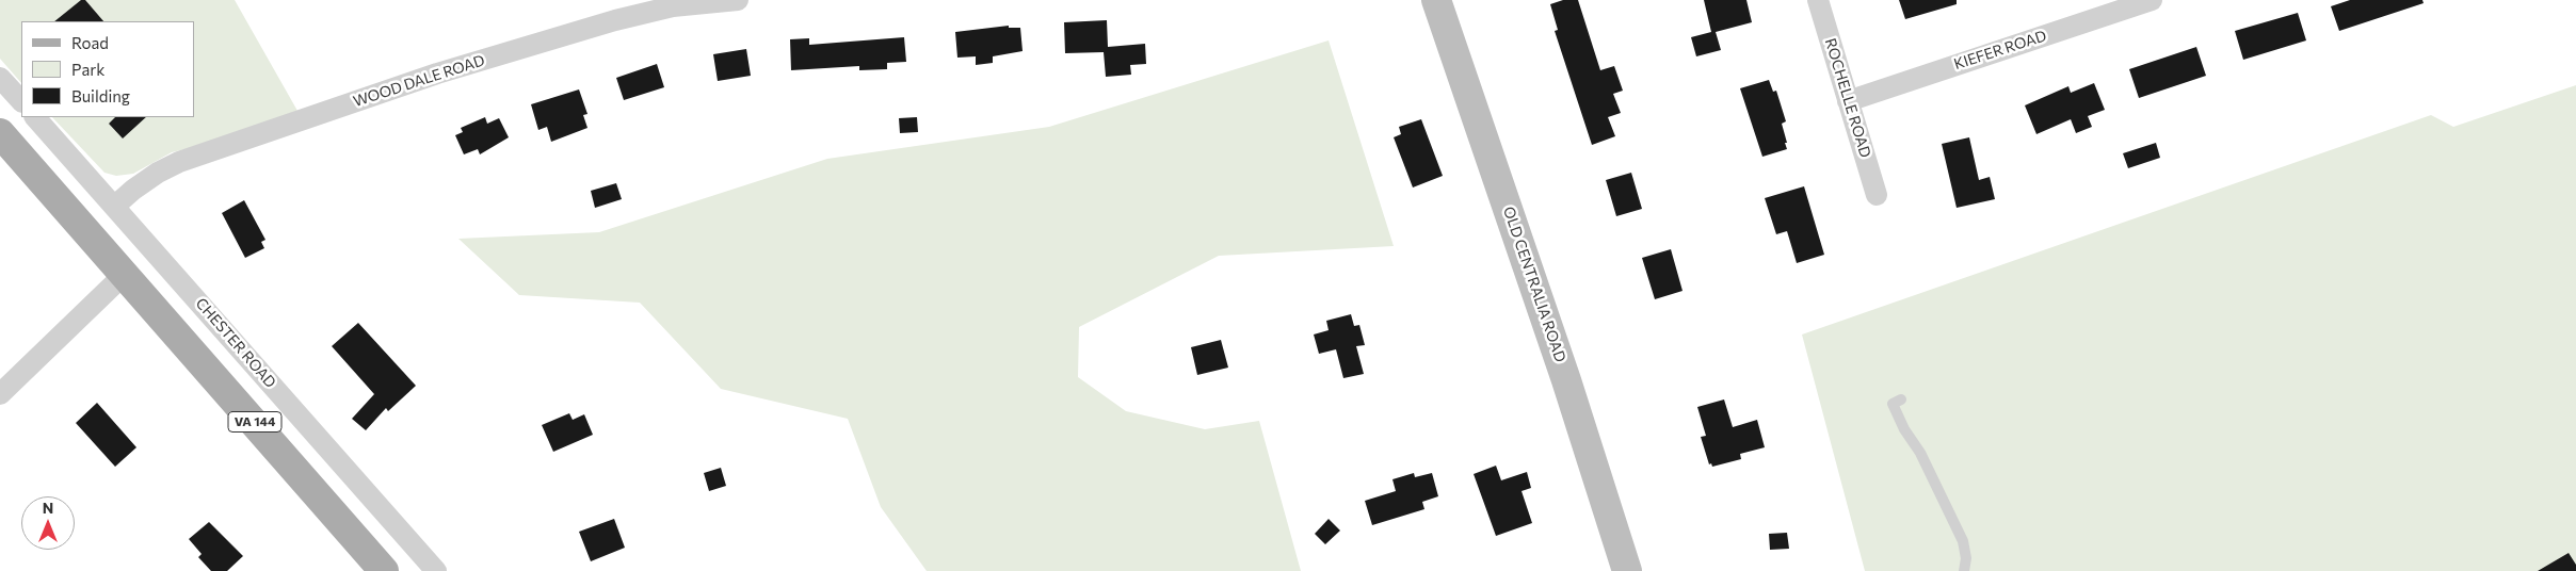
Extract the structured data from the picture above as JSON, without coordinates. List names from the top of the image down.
{
  "streets": {
    "main road": ["VA 144"],
    "street": [
      "KIEFER ROAD",
      "WOOD DALE ROAD",
      "ROCHELLE ROAD",
      "OLD CENTRALIA ROAD",
      "CHESTER ROAD"
    ]
  },
  "crossings": [
    ["KIEFER ROAD", "ROCHELLE ROAD"],
    ["WOOD DALE ROAD", "CHESTER ROAD"]
  ],
  "legend": ["Road", "Park", "Building"],
  "north": "top"
}
